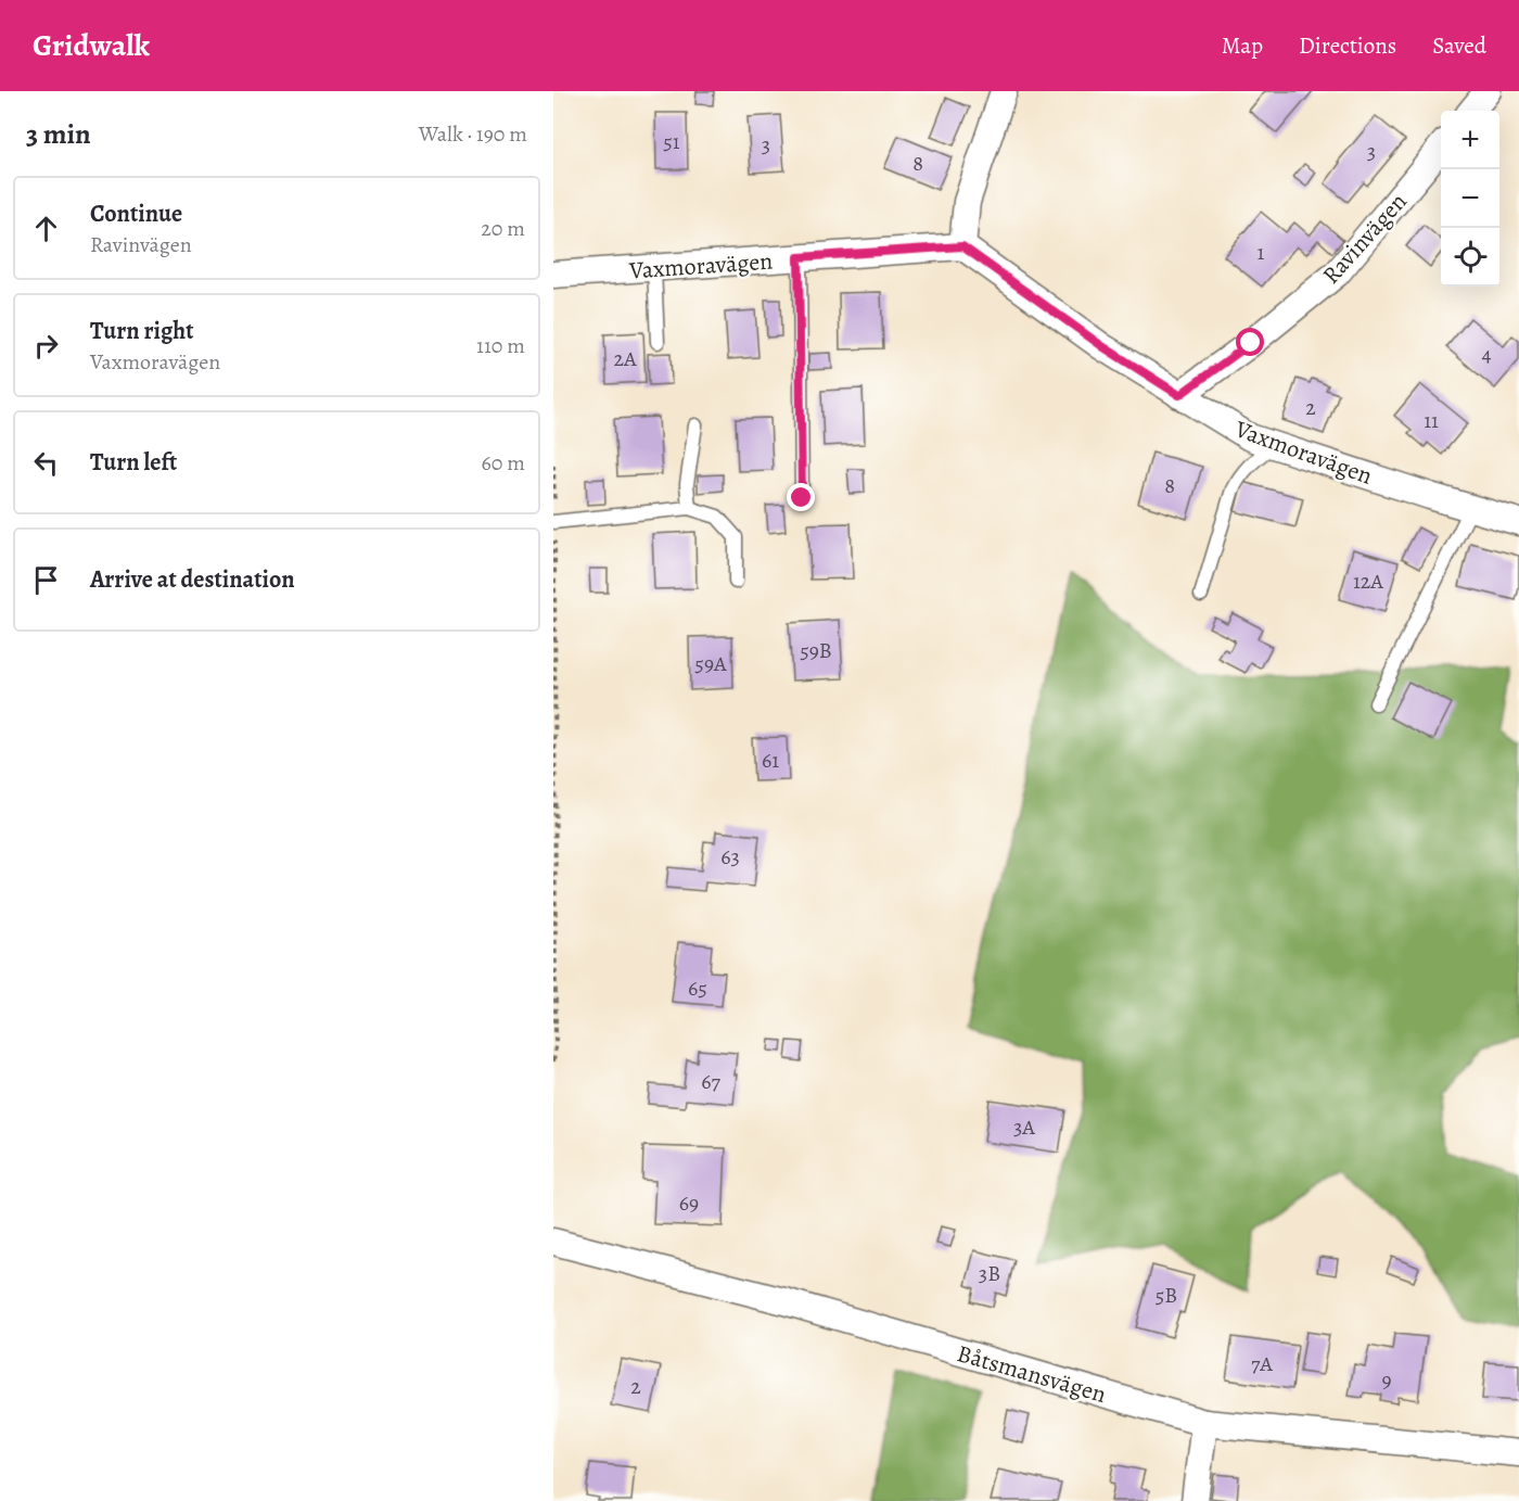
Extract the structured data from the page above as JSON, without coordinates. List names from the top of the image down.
{
  "streets": {
    "street": ["Ravinvägen", "Vaxmoravägen", "Båtsmansvägen"]
  },
  "crossings": [
    ["Ravinvägen", "Vaxmoravägen"]
  ],
  "house_numbers": [
    "51",
    "3",
    "3",
    "8",
    "1",
    "4",
    "2A",
    "2",
    "11",
    "8",
    "12A",
    "59B",
    "59A",
    "61",
    "63",
    "65",
    "67",
    "3A",
    "69",
    "3B",
    "5B",
    "7A",
    "9",
    "2"
  ],
  "page": {
    "header": "Gridwalk",
    "nav": ["Map", "Directions", "Saved"],
    "heading": ["3 min", "Walk · 190 m"],
    "map_buttons": ["+", "−"],
    "list": [
      ["Continue", "Ravinvägen", "20 m"],
      ["Turn right", "Vaxmoravägen", "110 m"],
      ["Turn left", "60 m"],
      "Arrive at destination"
    ]
  }
}
